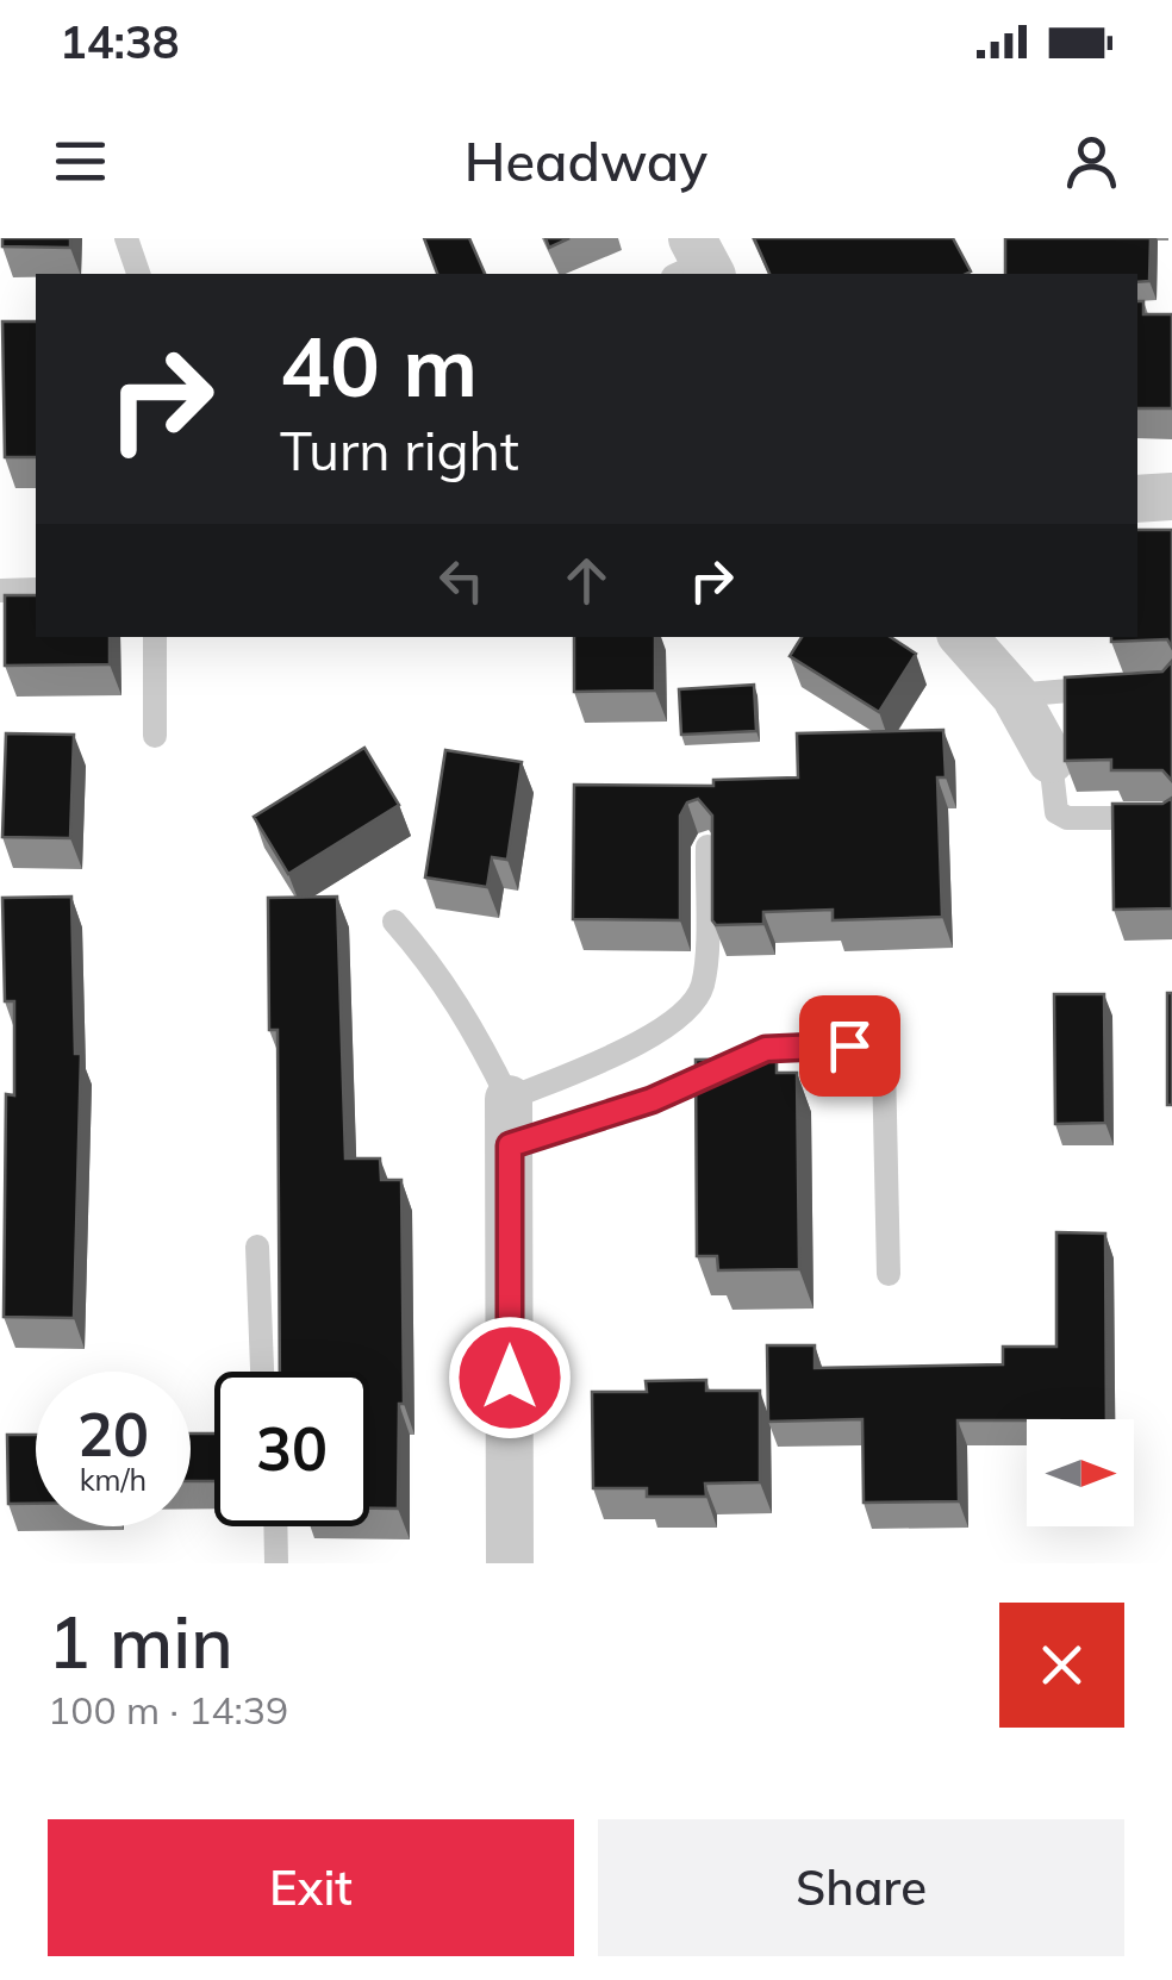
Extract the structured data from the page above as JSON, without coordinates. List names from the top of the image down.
{
  "north": "right",
  "page": {
    "status": "14:38",
    "header": "Headway",
    "turn": ["40 m", "Turn right"],
    "speed": "20 km/h",
    "limit": "30",
    "heading": ["1 min", "100 m · 14:39"],
    "buttons": ["Exit", "Share"]
  }
}
